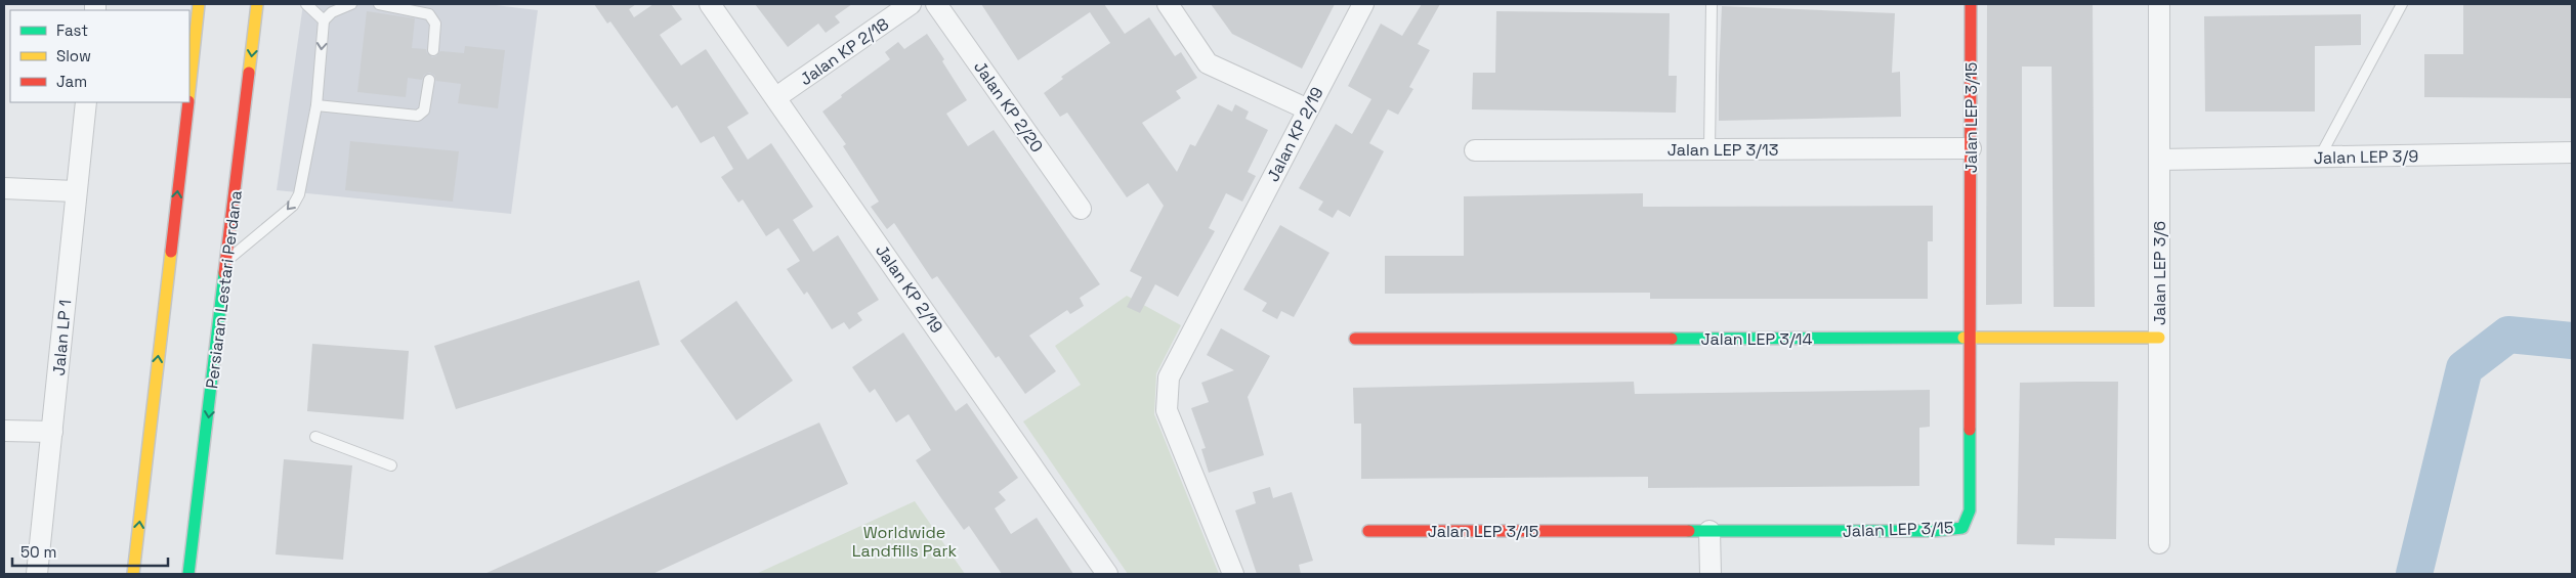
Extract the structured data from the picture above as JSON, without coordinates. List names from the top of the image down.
{
  "streets": {
    "street": [
      "Jalan KP 2/18",
      "Jalan KP 2/20",
      "Jalan LEP 3/15",
      "Jalan KP 2/19",
      "Jalan LEP 3/13",
      "Jalan LEP 3/9",
      "Jalan LEP 3/6",
      "Persiaran Lestari Perdana",
      "Jalan LP 1",
      "Jalan LEP 3/14"
    ]
  },
  "crossings": [
    ["Jalan KP 2/18", "Jalan KP 2/19"],
    ["Jalan LEP 3/15", "Jalan LEP 3/13"],
    ["Jalan LEP 3/15", "Jalan LEP 3/14"],
    ["Jalan LEP 3/9", "Jalan LEP 3/6"],
    ["Jalan LEP 3/6", "Jalan LEP 3/14"]
  ],
  "parks": ["Worldwide Landfills Park"],
  "legend": ["Fast", "Slow", "Jam"],
  "scale_bar": "50 m"
}
